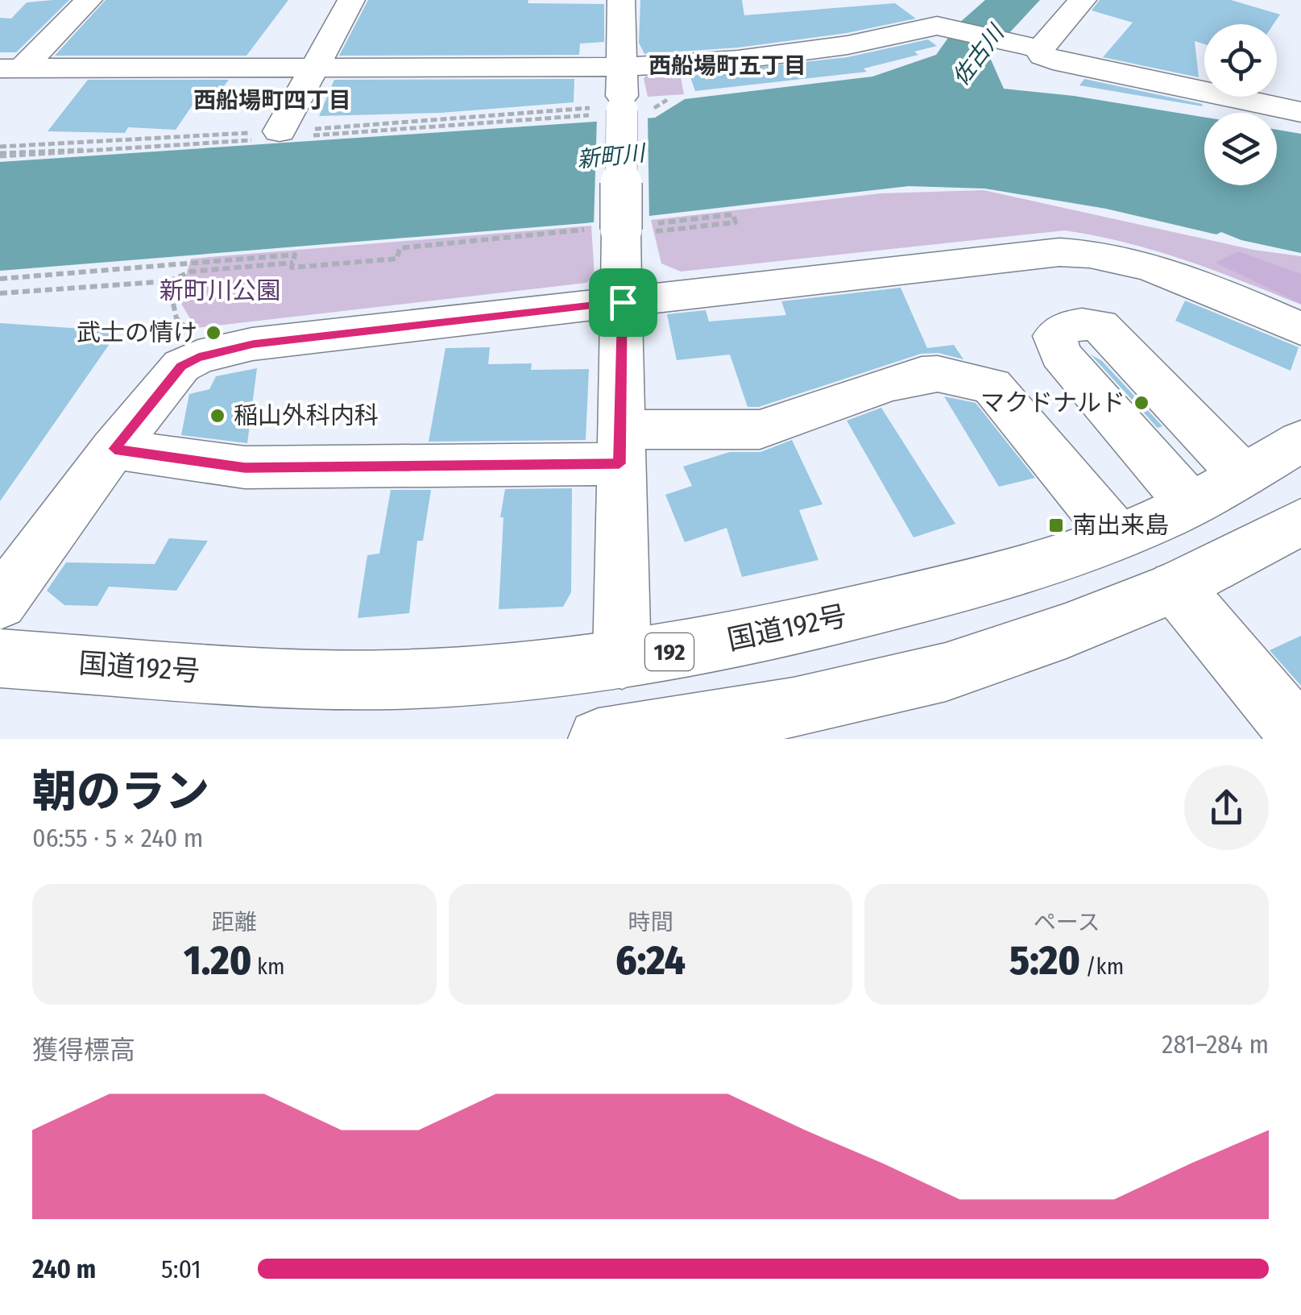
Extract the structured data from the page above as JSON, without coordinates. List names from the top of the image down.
{
  "streets": {
    "main road": ["国道192号", "192"]
  },
  "districts": ["西船場町五丁目", "西船場町四丁目"],
  "water": ["佐古川", "新町川"],
  "parks": ["新町川公園"],
  "places": {
    "other": ["武士の情け", "マクドナルド", "稲山外科内科"],
    "transit": ["南出来島"]
  },
  "page": {
    "heading": ["朝のラン", "06:55 · 5 × 240 m"],
    "stats": [
      ["距離", "1.20 km"],
      ["時間", "6:24"],
      ["ペース", "5:20 /km"]
    ],
    "chart": ["獲得標高", "281–284 m"],
    "list": [
      {
        "name": "240 m",
        "note": "5:01"
      }
    ]
  }
}
